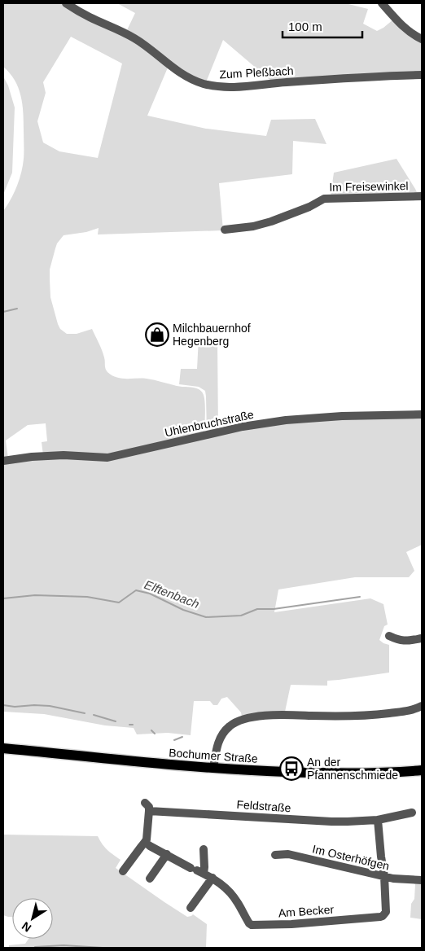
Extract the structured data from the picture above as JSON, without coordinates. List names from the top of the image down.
{
  "streets": {
    "main road": ["Bochumer Straße"],
    "street": [
      "Zum Pleßbach",
      "Im Freisewinkel",
      "Uhlenbruchstraße",
      "Feldstraße",
      "Im Osterhöfgen",
      "Am Becker"
    ]
  },
  "crossings": [
    ["Im Osterhöfgen", "Am Becker"]
  ],
  "water": ["Elftenbach"],
  "places": {
    "shop": ["Milchbauernhof Hegenberg"],
    "bus stop": ["An der Pfannenschmiede"]
  },
  "scale_bar": "100 m",
  "north": "bottom left"
}
